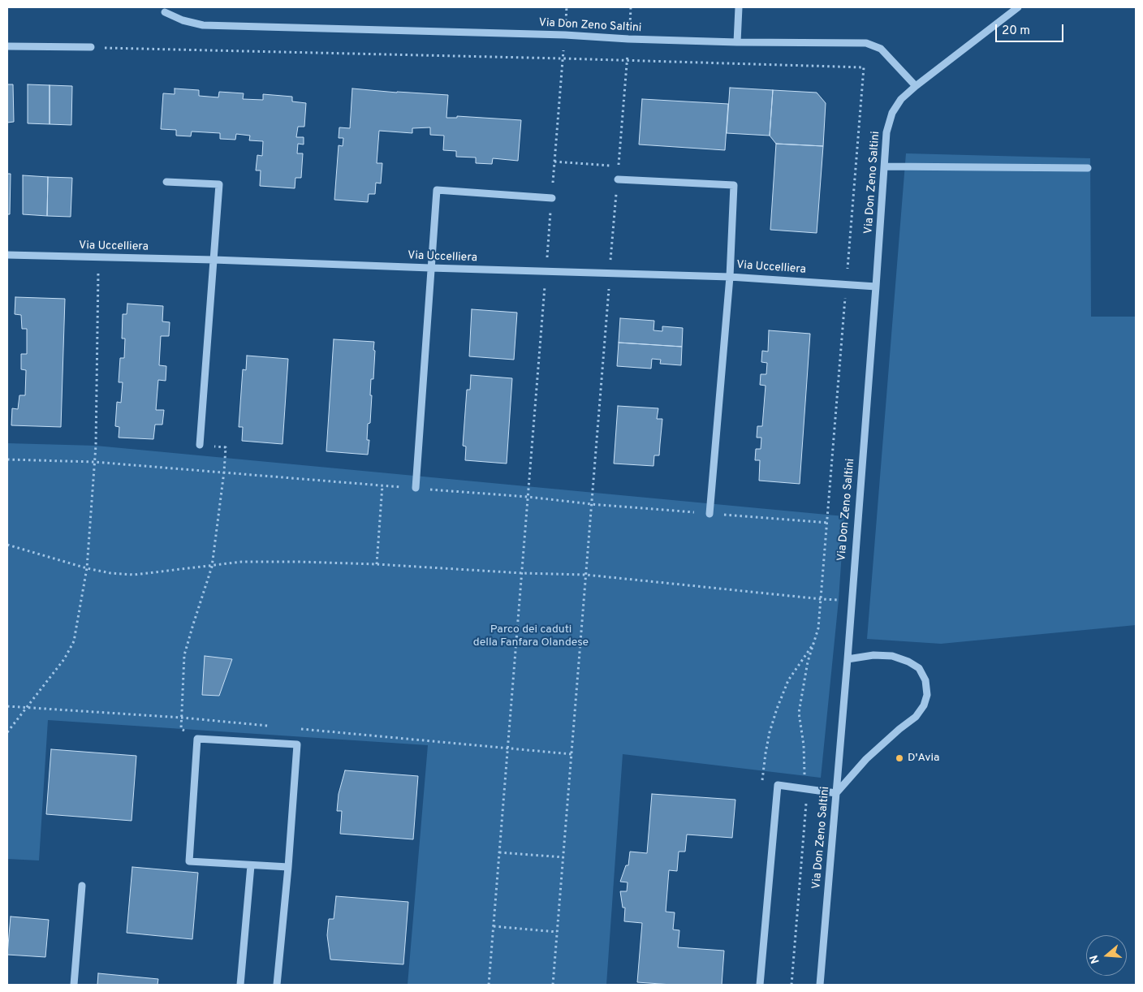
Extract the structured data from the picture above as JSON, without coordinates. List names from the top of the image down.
{
  "streets": {
    "street": ["Via Don Zeno Saltini", "Via Uccelliera"]
  },
  "crossings": [
    ["Via Don Zeno Saltini", "Via Uccelliera"]
  ],
  "parks": ["Parco dei caduti della Fanfara Olandese"],
  "places": ["D'Avia"],
  "scale_bar": "20 m",
  "north": "left"
}
